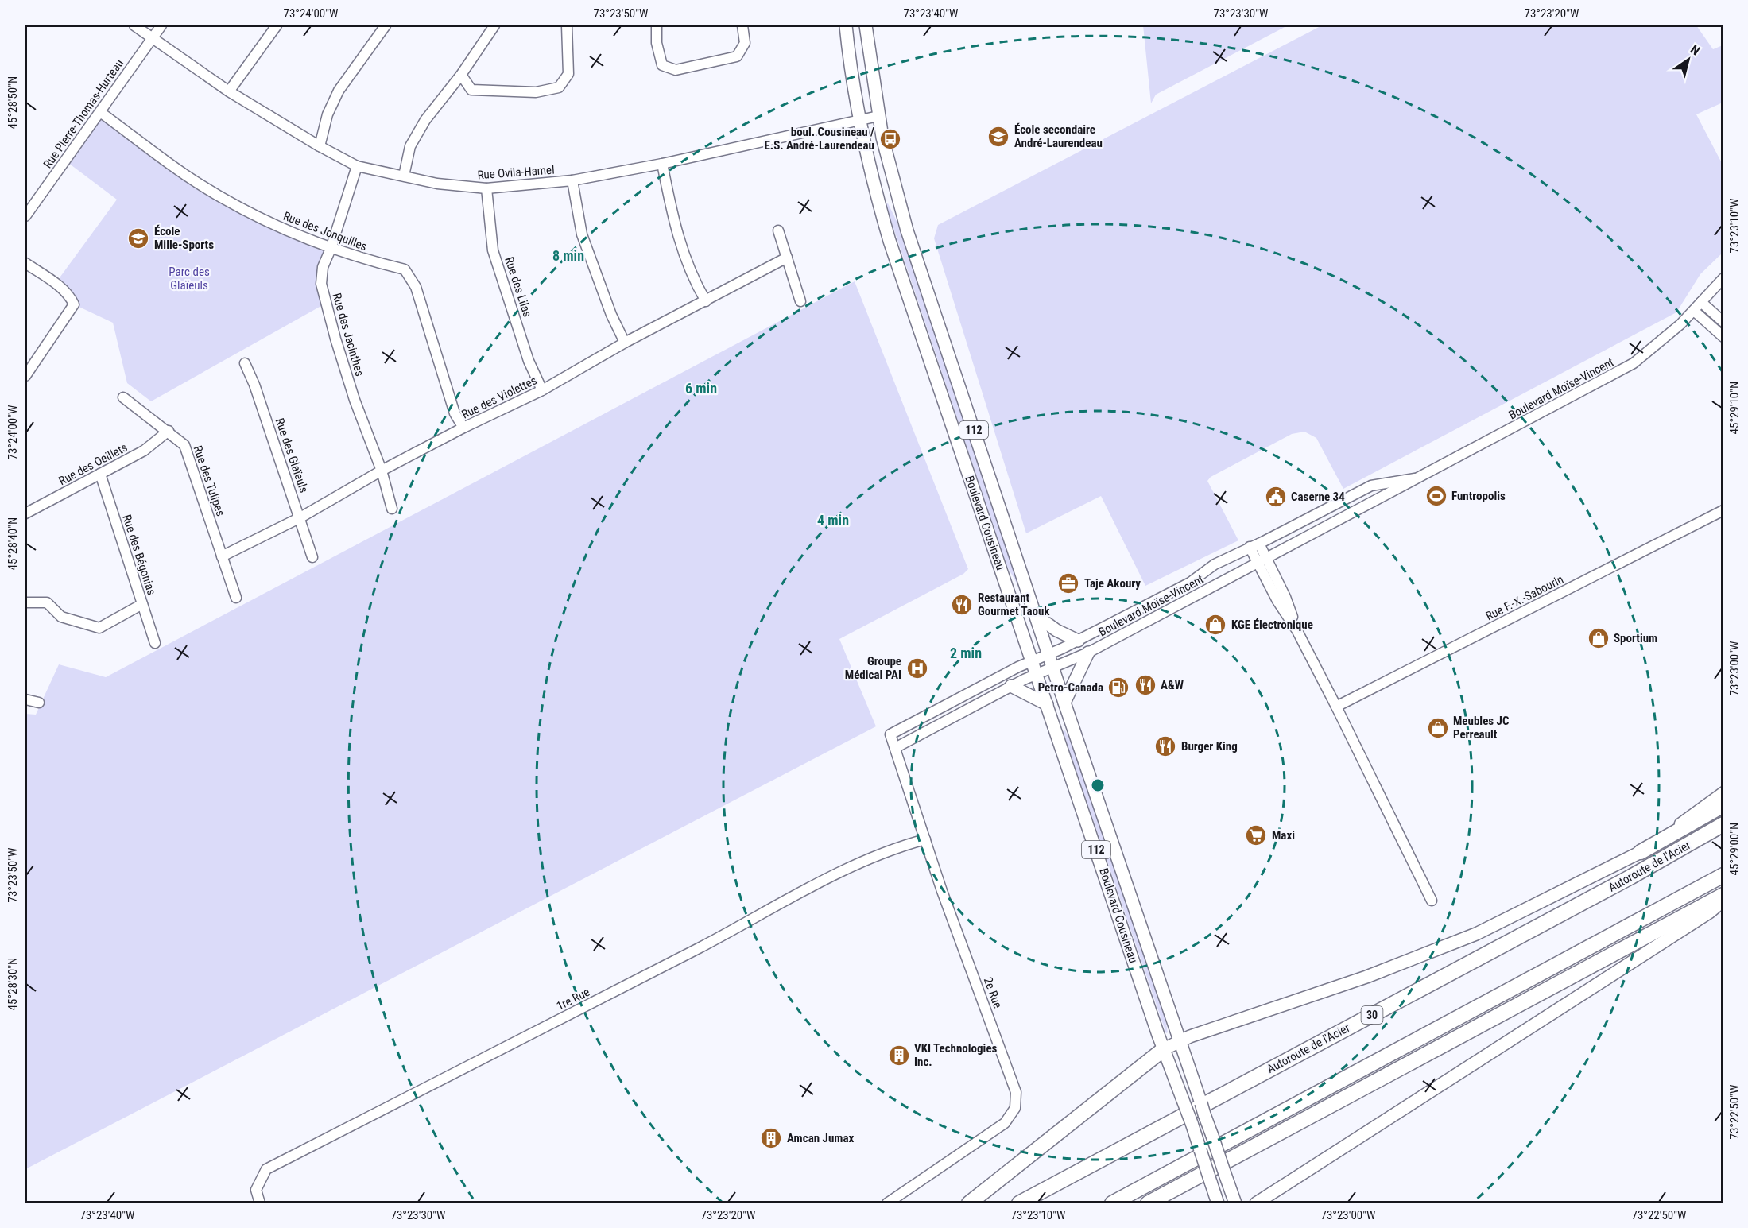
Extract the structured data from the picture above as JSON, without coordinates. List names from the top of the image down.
{
  "streets": {
    "highway": ["Autoroute de l'Acier", "30"],
    "main road": ["112", "Boulevard Cousineau"],
    "street": [
      "Rue Pierre-Thomas-Hurteau",
      "Rue Ovila-Hamel",
      "Rue des Jonquilles",
      "Rue des Lilas",
      "Rue des Jacinthes",
      "Boulevard Moïse-Vincent",
      "Rue des Violettes",
      "Rue des Glaïeuls",
      "Rue des Oeillets",
      "Rue des Tulipes",
      "Rue des Bégonias",
      "Rue F.-X.-Sabourin",
      "2e Rue",
      "1re Rue"
    ]
  },
  "crossings": [
    ["Rue Pierre-Thomas-Hurteau", "Rue Ovila-Hamel"],
    ["Rue Pierre-Thomas-Hurteau", "Rue des Jonquilles"],
    ["Rue Ovila-Hamel", "Rue des Lilas"],
    ["Rue Ovila-Hamel", "Rue des Jacinthes"],
    ["Rue Ovila-Hamel", "Boulevard Cousineau"],
    ["Rue des Jonquilles", "Rue des Jacinthes"],
    ["Rue des Jonquilles", "Rue des Violettes"],
    ["Rue des Lilas", "Rue des Violettes"],
    ["Rue des Jacinthes", "Rue des Violettes"],
    ["Boulevard Moïse-Vincent", "Boulevard Cousineau"],
    ["Boulevard Moïse-Vincent", "2e Rue"],
    ["Rue des Violettes", "Rue des Glaïeuls"],
    ["Rue des Violettes", "Rue des Tulipes"],
    ["Rue des Oeillets", "Rue des Tulipes"],
    ["Rue des Oeillets", "Rue des Bégonias"],
    ["2e Rue", "1re Rue"]
  ],
  "parks": ["Parc des Glaïeuls"],
  "places": {
    "school or university": ["École secondaire André-Laurendeau", "École Mille-Sports"],
    "bus stop": ["boul. Cousineau / E.S. André-Laurendeau"],
    "sports": ["Funtropolis"],
    "public building": ["Caserne 34"],
    "office": ["Taje Akoury"],
    "restaurant": ["Restaurant Gourmet Taouk", "A&W", "Burger King"],
    "shop": ["KGE Électronique", "Sportium", "Meubles JC Perreault"],
    "hospital": ["Groupe Médical PAI"],
    "fuel station": ["Petro-Canada"],
    "supermarket": ["Maxi"],
    "building": ["VKI Technologies Inc.", "Amcan Jumax"]
  },
  "north": "top right",
  "coordinates": [
    "73°24'00\"W",
    "73°23'50\"W",
    "73°23'40\"W",
    "73°23'30\"W",
    "73°23'20\"W",
    "45°28'50\"N",
    "73°23'10\"W",
    "45°29'10\"N",
    "45°28'40\"N",
    "73°23'00\"W",
    "45°29'00\"N",
    "45°28'30\"N",
    "73°22'50\"W"
  ],
  "rings": [
    "8 min",
    "6 min",
    "4 min",
    "2 min"
  ]
}
